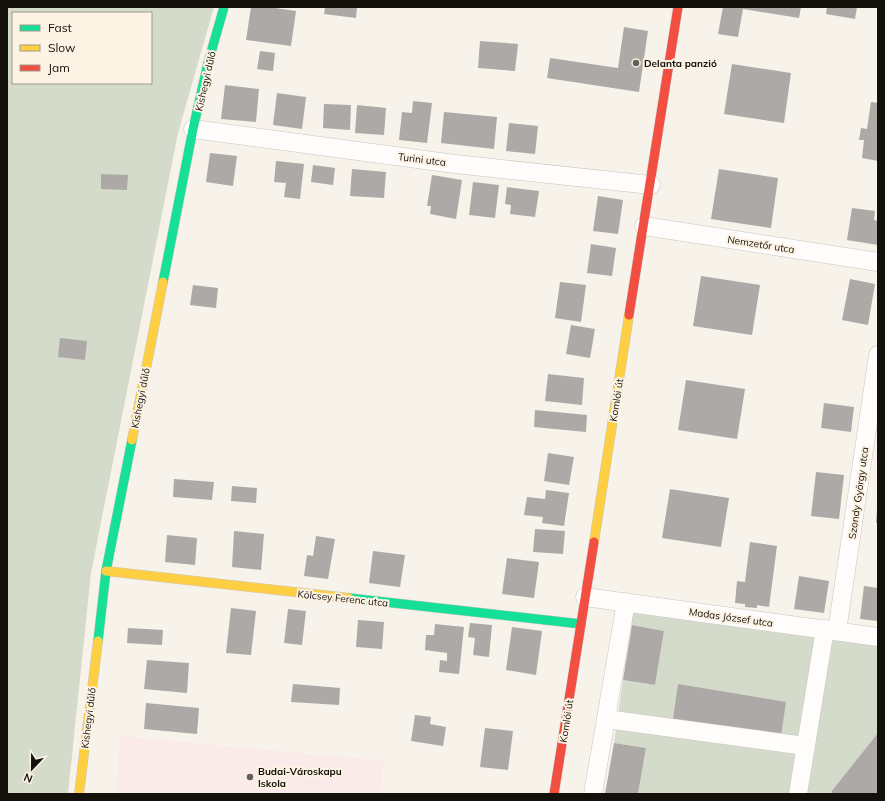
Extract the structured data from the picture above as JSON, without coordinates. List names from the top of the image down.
{
  "streets": {
    "street": [
      "Kishegyi dűlő",
      "Turini utca",
      "Nemzetőr utca",
      "Komlói út",
      "Szondy György utca",
      "Kölcsey Ferenc utca",
      "Madas József utca"
    ]
  },
  "crossings": [
    ["Kishegyi dűlő", "Turini utca"],
    ["Kishegyi dűlő", "Kölcsey Ferenc utca"],
    ["Turini utca", "Komlói út"],
    ["Nemzetőr utca", "Komlói út"],
    ["Komlói út", "Kölcsey Ferenc utca"],
    ["Komlói út", "Madas József utca"],
    ["Szondy György utca", "Madas József utca"]
  ],
  "places": ["Delanta panzió", "Budai-Városkapu Iskola"],
  "legend": ["Fast", "Slow", "Jam"],
  "north": "bottom"
}
